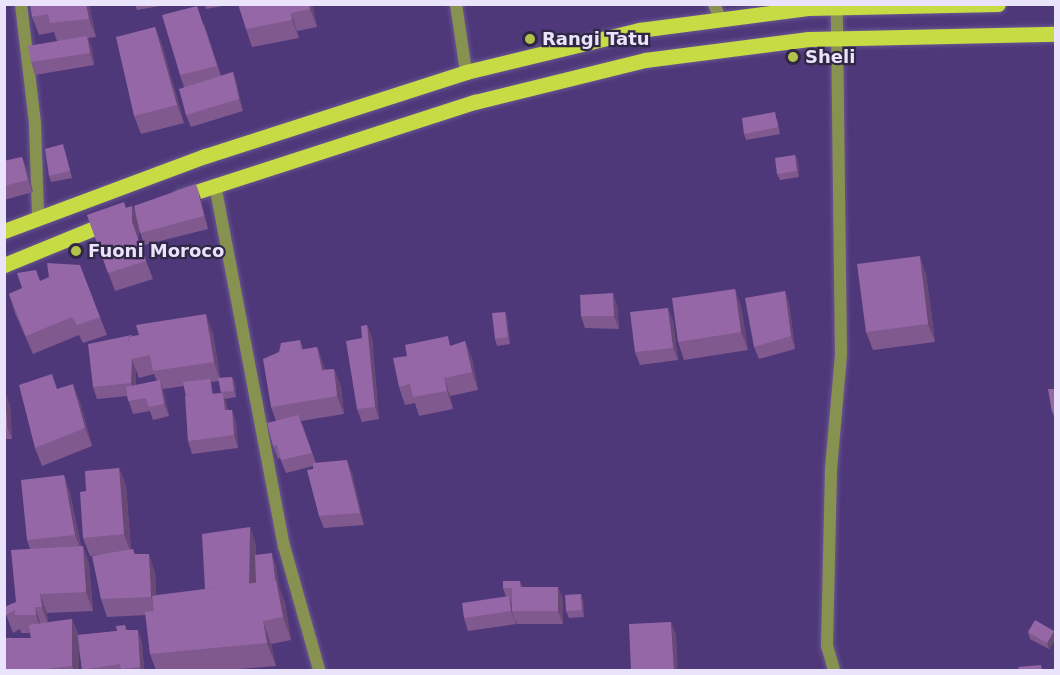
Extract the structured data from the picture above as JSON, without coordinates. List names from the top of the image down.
{
  "places": ["Rangi Tatu", "Sheli", "Fuoni Moroco"]
}
